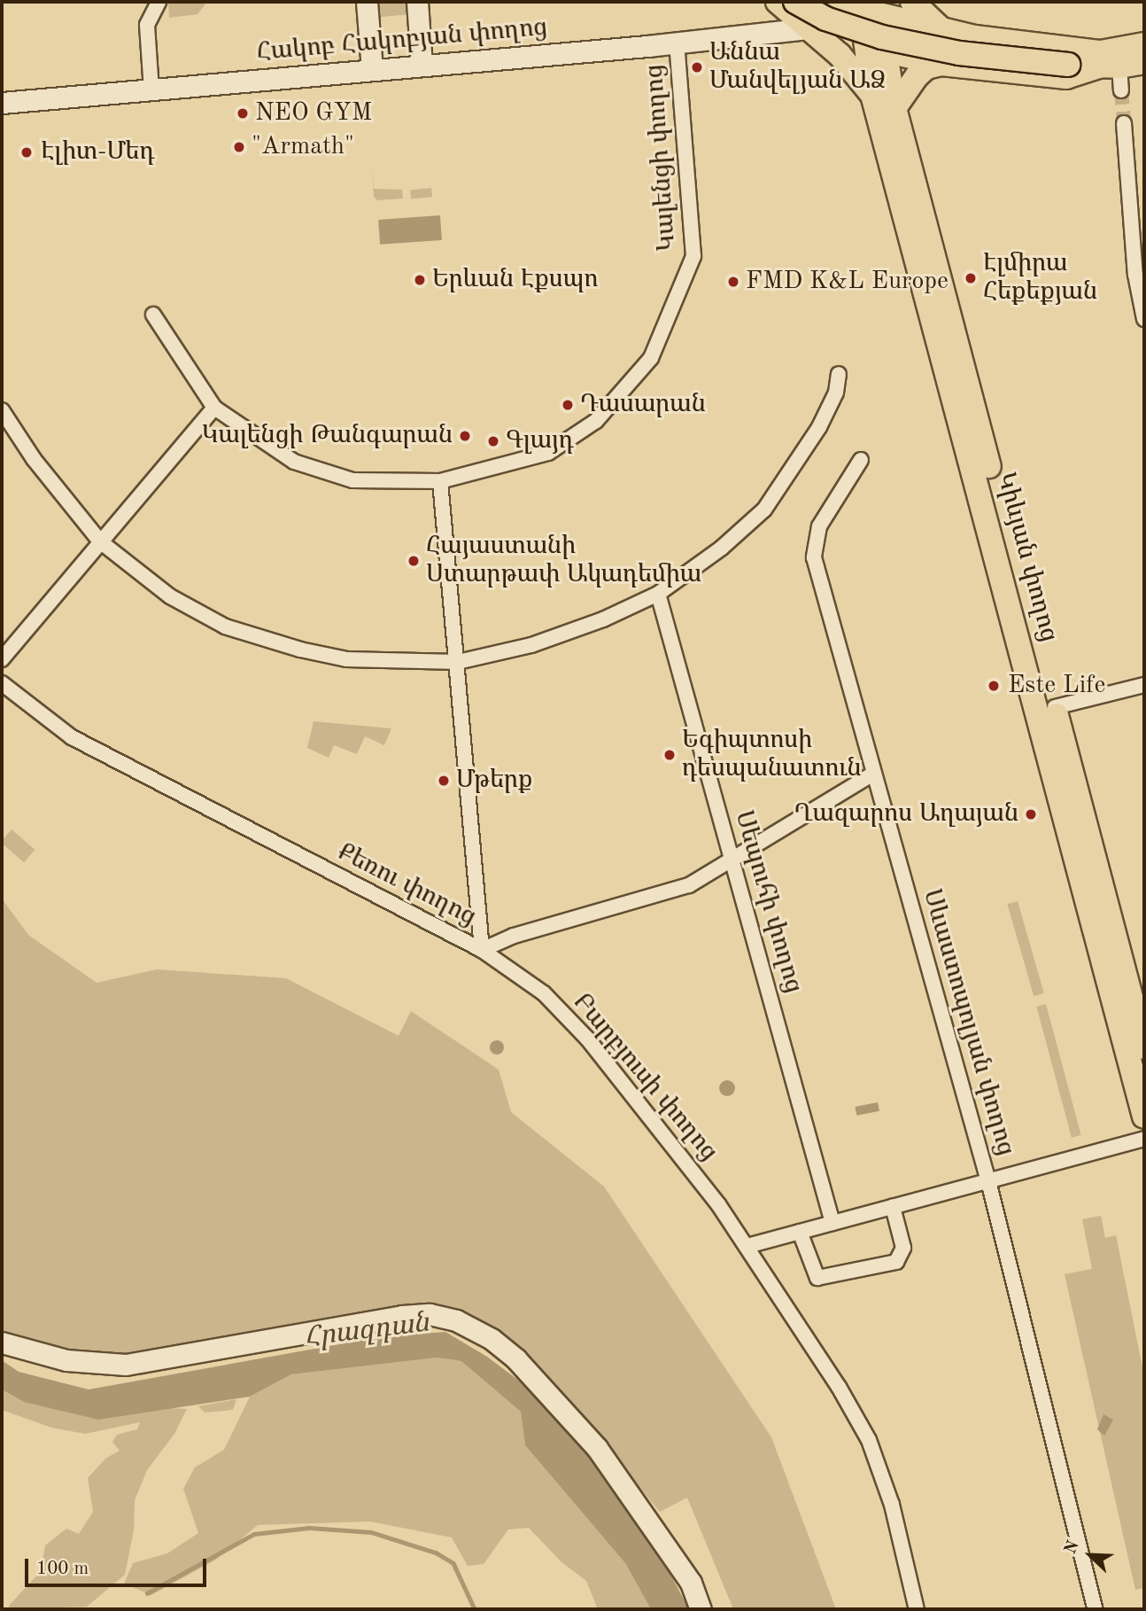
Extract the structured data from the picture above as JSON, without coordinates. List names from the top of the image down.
{
  "streets": {
    "main road": ["Կիևյան փողոց"],
    "street": [
      "Հակոբ Հակոբյան փողոց",
      "Կալենցի փողոց",
      "Քեռու փողոց",
      "Սեպուհի փողոց",
      "Սևաստոպոլյան փողոց",
      "Բարբյուսի փողոց"
    ]
  },
  "crossings": [
    ["Հակոբ Հակոբյան փողոց", "Կալենցի փողոց"],
    ["Քեռու փողոց", "Սեպուհի փողոց"],
    ["Քեռու փողոց", "Սևաստոպոլյան փողոց"],
    ["Քեռու փողոց", "Բարբյուսի փողոց"]
  ],
  "water": ["Հրազդան"],
  "places": [
    "Աննա Մանվելյան ԱՁ",
    "NEO GYM",
    "\"Armath\"",
    "Էլիտ-Մեդ",
    "Էլմիրա Հեքեքյան",
    "Երևան Էքսպո",
    "FMD K&L Europe",
    "Դասարան",
    "Կալենցի Թանգարան",
    "Գլայդ",
    "Հայաստանի Ստարթափ Ակադեմիա",
    "Este Life",
    "Եգիպտոսի դեսպանատուն",
    "Մթերք",
    "Ղազարոս Աղայան"
  ],
  "scale_bar": "100 m",
  "north": "top left"
}
